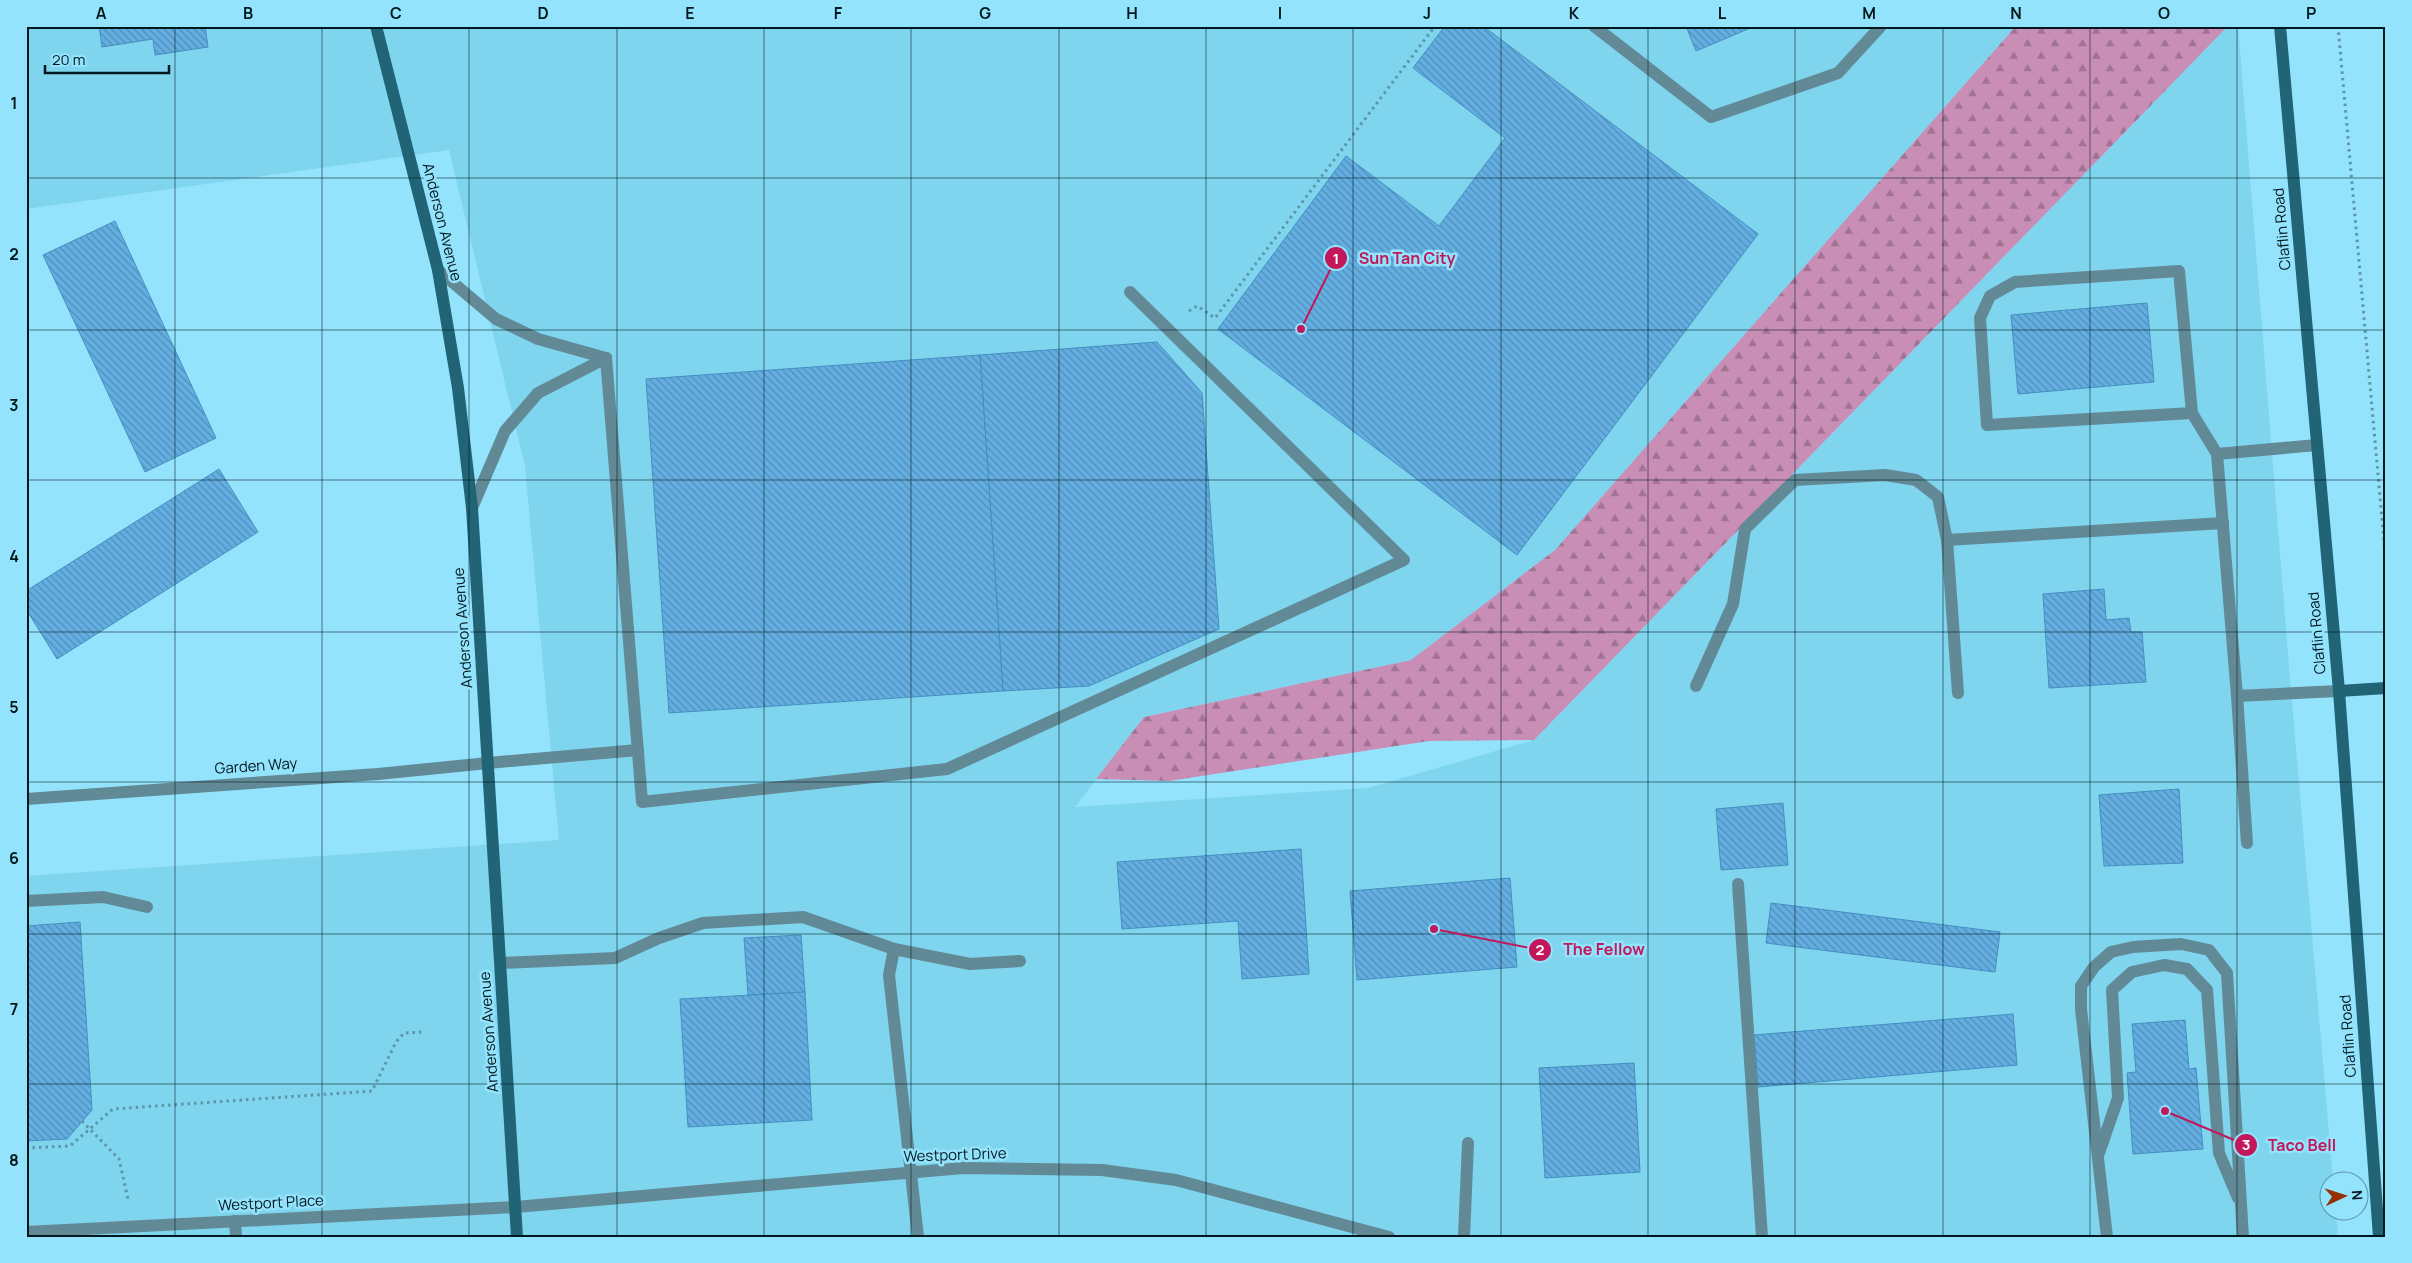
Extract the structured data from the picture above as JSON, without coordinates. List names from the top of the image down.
{
  "streets": {
    "street": [
      "Anderson Avenue",
      "Claflin Road",
      "Garden Way",
      "Westport Drive",
      "Westport Place"
    ]
  },
  "crossings": [
    ["Anderson Avenue", "Garden Way"],
    ["Anderson Avenue", "Westport Drive"],
    ["Anderson Avenue", "Westport Place"],
    ["Westport Drive", "Westport Place"]
  ],
  "places": ["Sun Tan City", "The Fellow", "Taco Bell"],
  "scale_bar": "20 m",
  "north": "right",
  "grid": {
    "columns": [
      "A",
      "B",
      "C",
      "D",
      "E",
      "F",
      "G",
      "H",
      "I",
      "J",
      "K",
      "L",
      "M",
      "N",
      "O",
      "P"
    ],
    "rows": [
      "1",
      "2",
      "3",
      "4",
      "5",
      "6",
      "7",
      "8"
    ]
  }
}
